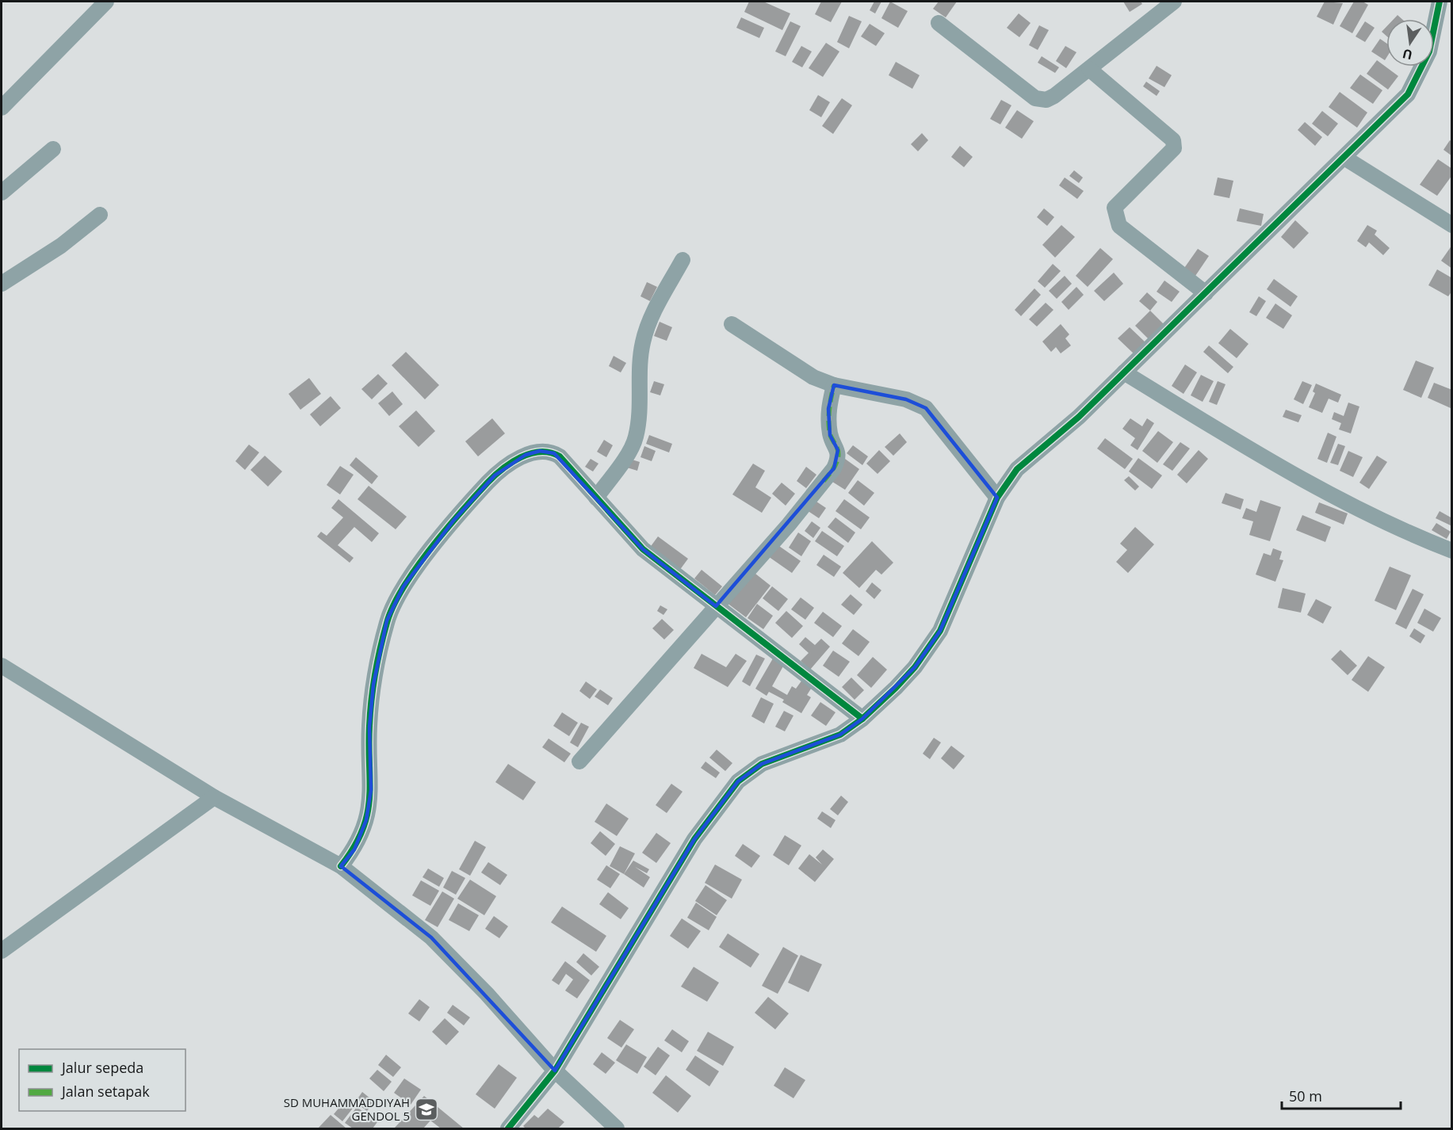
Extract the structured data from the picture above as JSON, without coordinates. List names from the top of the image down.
{
  "places": {
    "school or university": ["SD MUHAMMADDIYAH GENDOL 5"]
  },
  "legend": ["Jalur sepeda", "Jalan setapak"],
  "scale_bar": "50 m",
  "north": "bottom"
}
